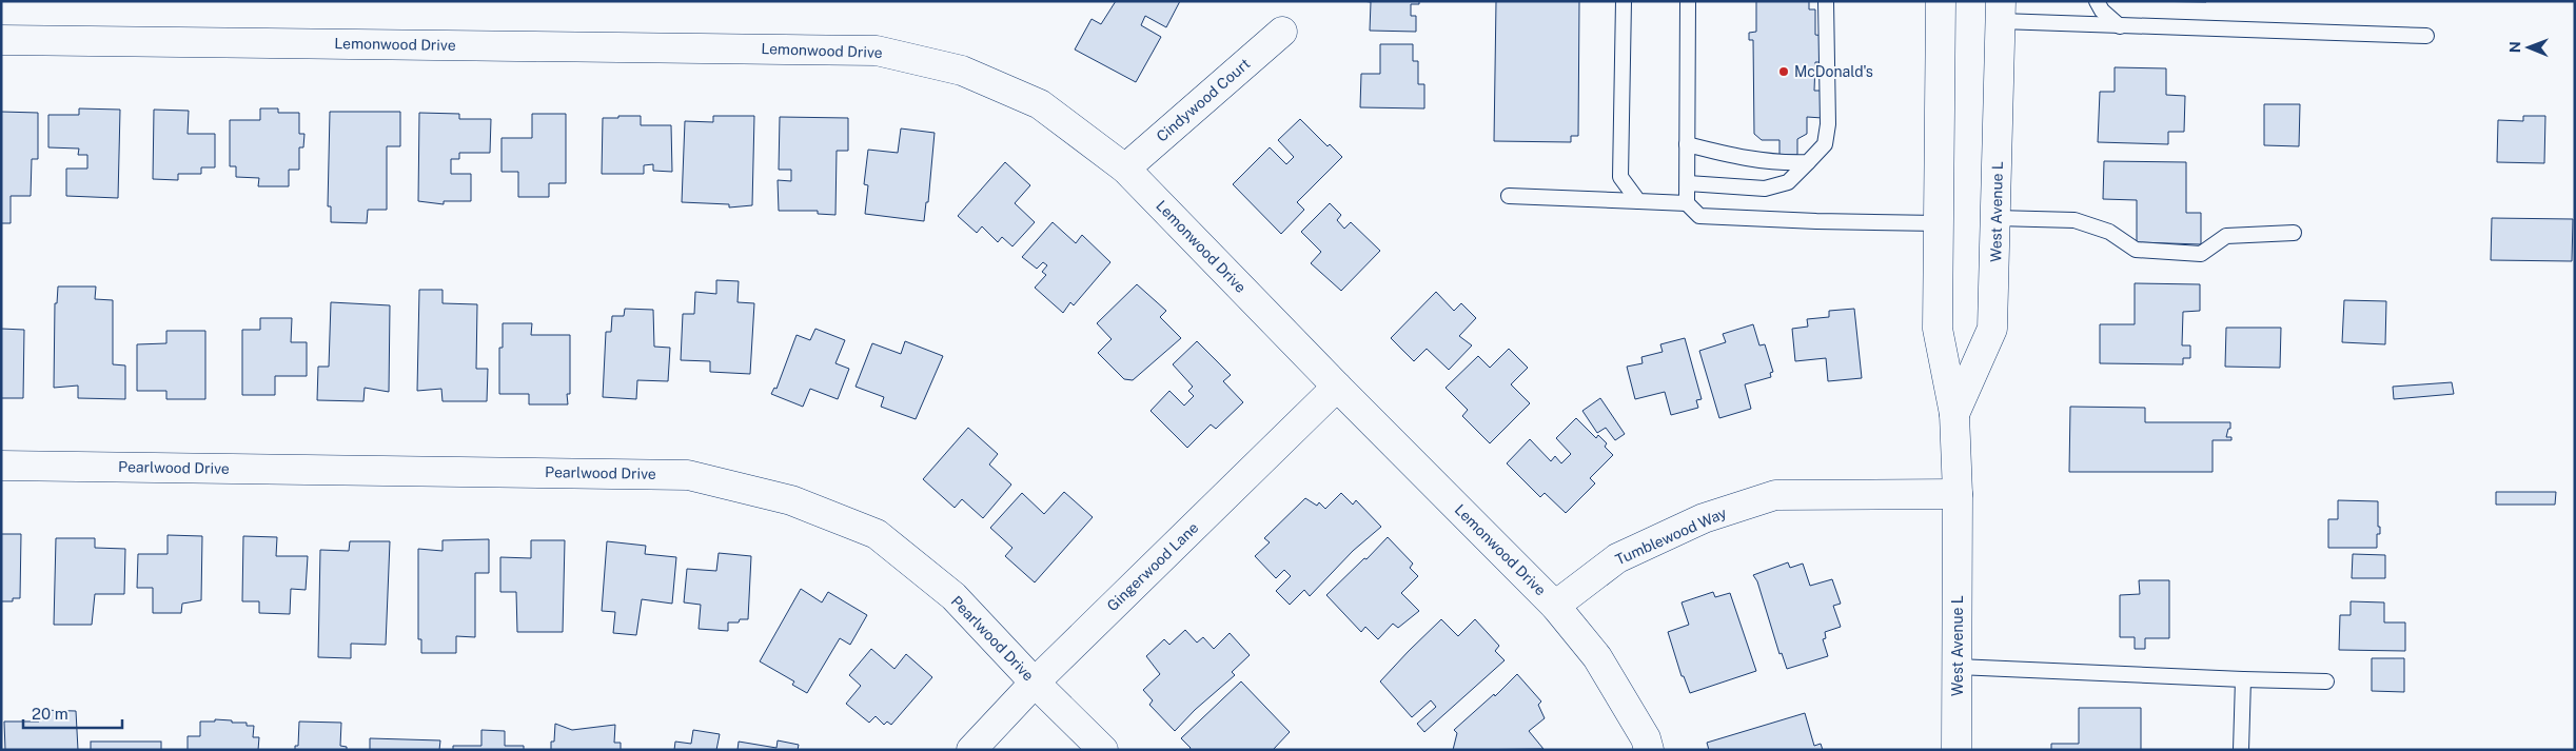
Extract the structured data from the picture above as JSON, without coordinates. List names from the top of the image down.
{
  "streets": {
    "street": [
      "Lemonwood Drive",
      "Cindywood Court",
      "West Avenue L",
      "Pearlwood Drive",
      "Tumblewood Way",
      "Gingerwood Lane"
    ]
  },
  "crossings": [
    ["Lemonwood Drive", "Cindywood Court"],
    ["Lemonwood Drive", "Tumblewood Way"],
    ["Lemonwood Drive", "Gingerwood Lane"],
    ["West Avenue L", "Tumblewood Way"],
    ["Pearlwood Drive", "Gingerwood Lane"]
  ],
  "places": ["McDonald's"],
  "scale_bar": "20 m",
  "north": "left"
}
